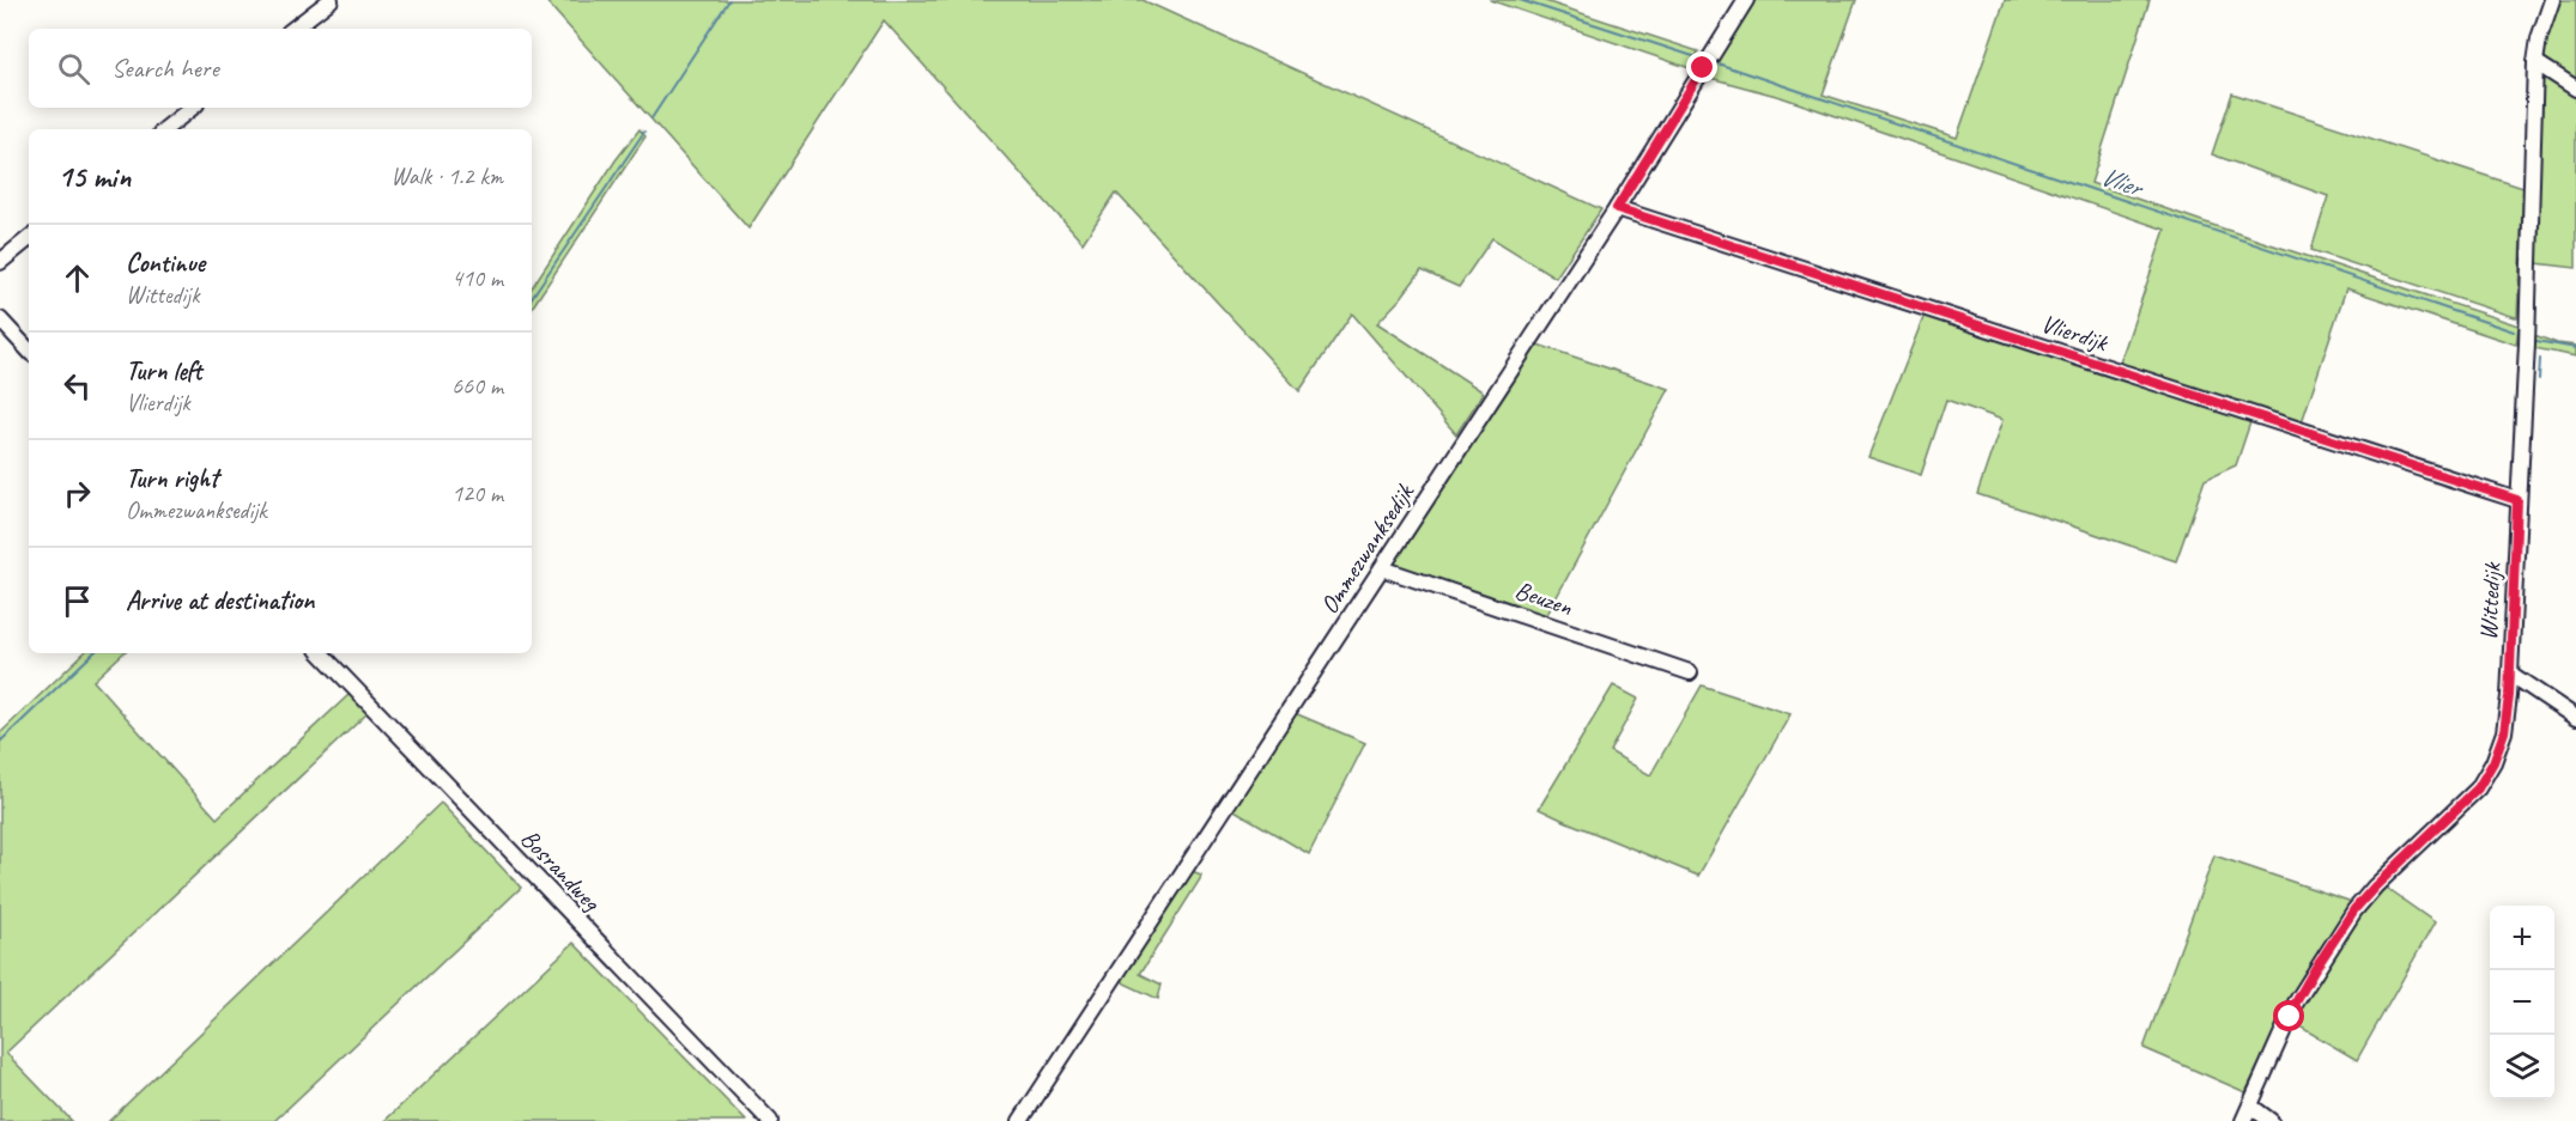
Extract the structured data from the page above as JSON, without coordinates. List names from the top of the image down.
{
  "streets": {
    "street": [
      "Vlierdijk",
      "Ommezwanksedijk",
      "Beuzen",
      "Wittedijk",
      "Bosrandweg"
    ]
  },
  "crossings": [
    ["Vlierdijk", "Ommezwanksedijk"],
    ["Vlierdijk", "Wittedijk"],
    ["Ommezwanksedijk", "Beuzen"]
  ],
  "water": ["Vlier"],
  "page": {
    "search": "Search here",
    "heading": ["15 min", "Walk · 1.2 km"],
    "list": [
      ["Continue", "Wittedijk", "410 m"],
      ["Turn left", "Vlierdijk", "660 m"],
      ["Turn right", "Ommezwanksedijk", "120 m"],
      "Arrive at destination"
    ],
    "map_buttons": ["+", "−"]
  }
}
